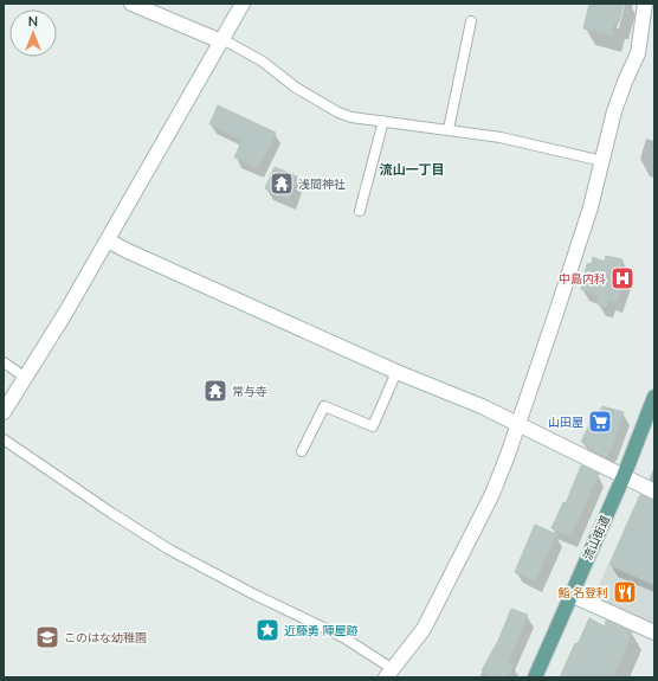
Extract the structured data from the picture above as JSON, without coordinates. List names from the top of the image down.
{
  "streets": {
    "main road": ["流山街道"]
  },
  "districts": ["流山一丁目"],
  "places": {
    "temple": ["浅間神社", "常与寺"],
    "hospital": ["中島内科"],
    "supermarket": ["山田屋"],
    "restaurant": ["鮨 名登利"],
    "place": ["近藤勇 陣屋跡"],
    "school or university": ["このはな幼稚園"]
  },
  "north": "top"
}
